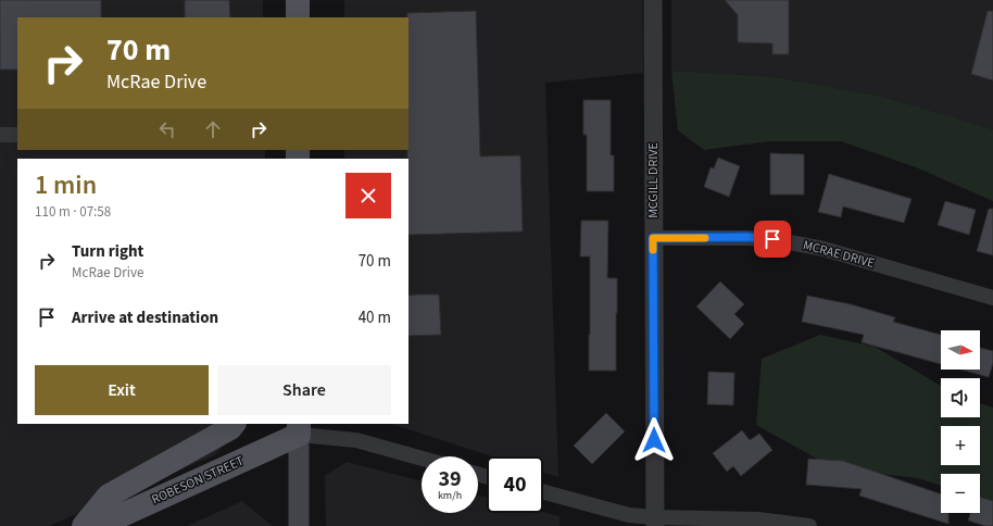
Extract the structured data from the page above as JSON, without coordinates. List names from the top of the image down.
{
  "streets": {
    "main road": ["ROBESON STREET"],
    "street": ["MCGILL DRIVE", "MCRAE DRIVE"]
  },
  "crossings": [
    ["MCGILL DRIVE", "MCRAE DRIVE"]
  ],
  "north": "right",
  "page": {
    "turn": ["70 m", "McRae Drive"],
    "heading": ["1 min", "110 m · 07:58"],
    "list": [
      {
        "name": "Turn right",
        "note": "McRae Drive",
        "value": "70 m"
      },
      {
        "name": "Arrive at destination",
        "value": "40 m"
      }
    ],
    "map_buttons": ["+", "−"],
    "buttons": ["Exit", "Share"],
    "speed": "39 km/h",
    "limit": "40"
  }
}
